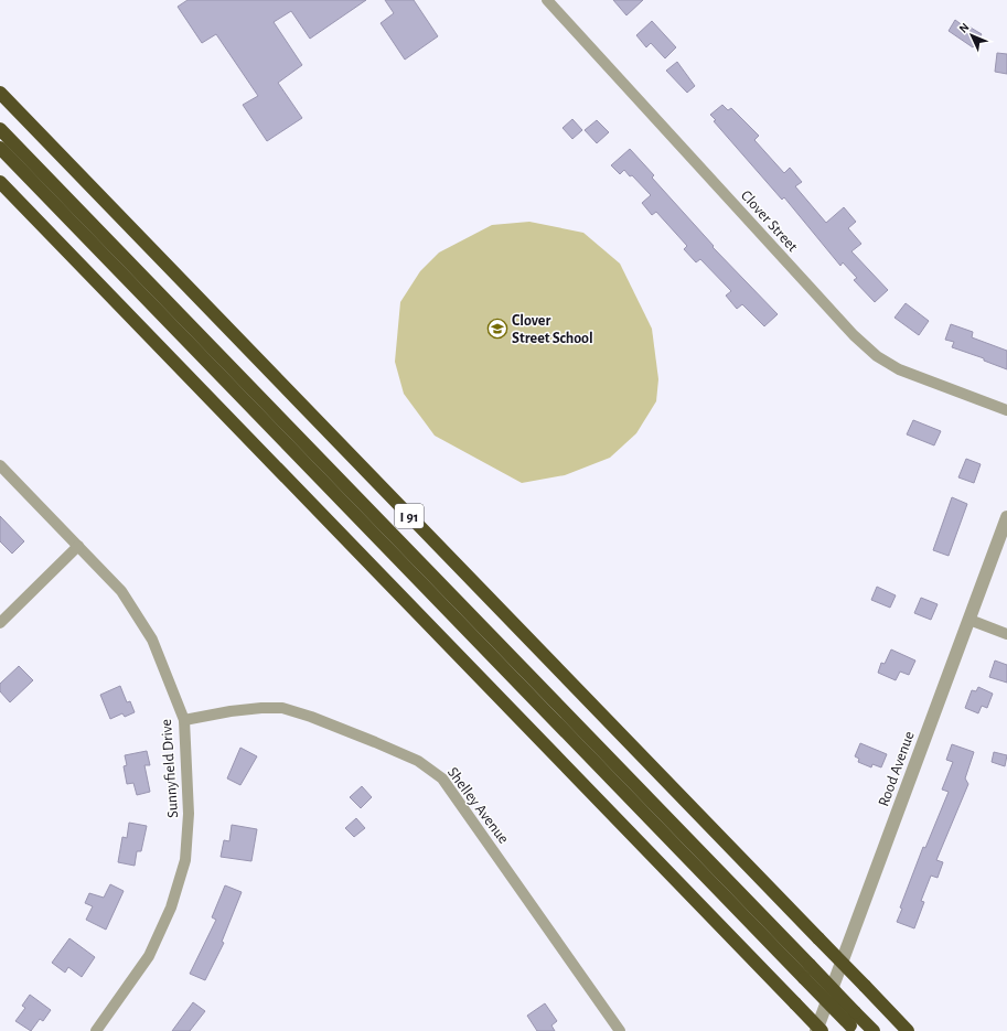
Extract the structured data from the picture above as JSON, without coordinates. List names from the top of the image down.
{
  "streets": {
    "highway": ["I 91"],
    "street": [
      "Clover Street",
      "Sunnyfield Drive",
      "Rood Avenue",
      "Shelley Avenue"
    ]
  },
  "crossings": [
    ["Sunnyfield Drive", "Shelley Avenue"]
  ],
  "places": {
    "school or university": ["Clover Street School"]
  },
  "north": "top left"
}
